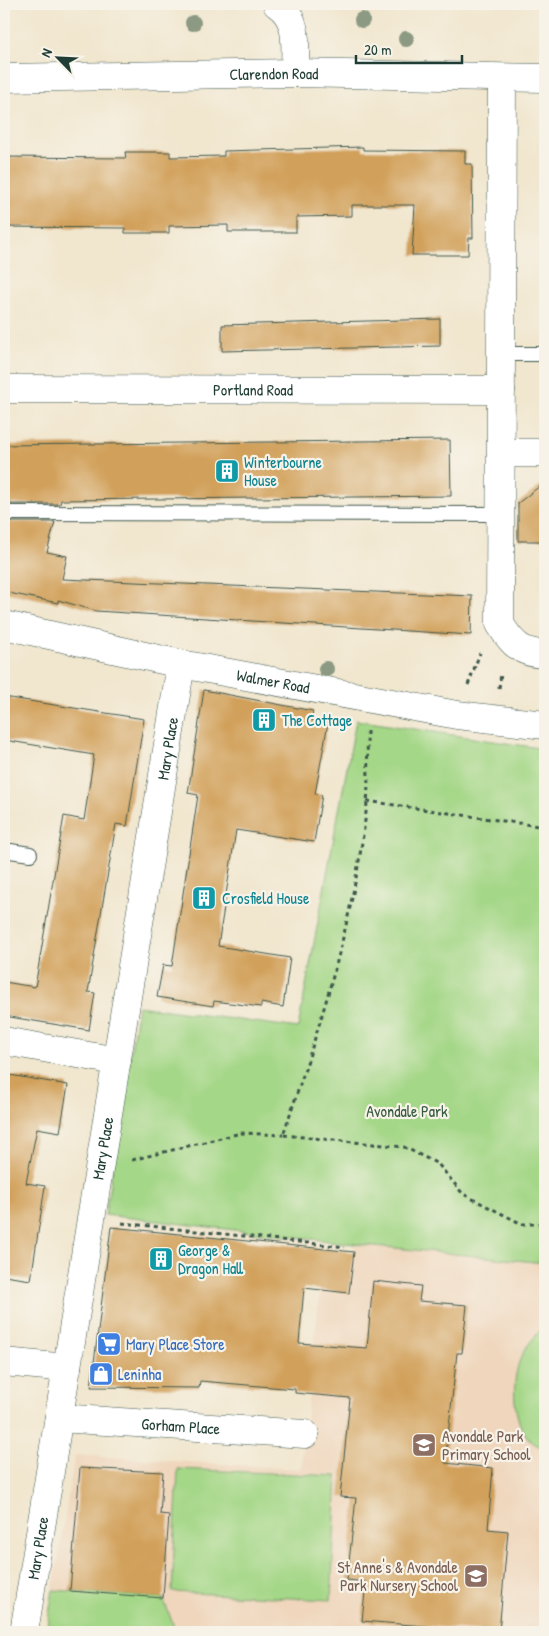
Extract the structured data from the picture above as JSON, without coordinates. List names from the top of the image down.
{
  "streets": {
    "street": [
      "Clarendon Road",
      "Portland Road",
      "Walmer Road",
      "Mary Place",
      "Gorham Place"
    ]
  },
  "crossings": [
    ["Walmer Road", "Mary Place"],
    ["Mary Place", "Gorham Place"]
  ],
  "parks": ["Avondale Park"],
  "places": {
    "building": [
      "Winterbourne House",
      "The Cottage",
      "Crosfield House",
      "George & Dragon Hall"
    ],
    "supermarket": ["Mary Place Store"],
    "shop": ["Leninha"],
    "school or university": ["Avondale Park Primary School", "St Anne's & Avondale Park Nursery School"]
  },
  "scale_bar": "20 m",
  "north": "top left"
}
